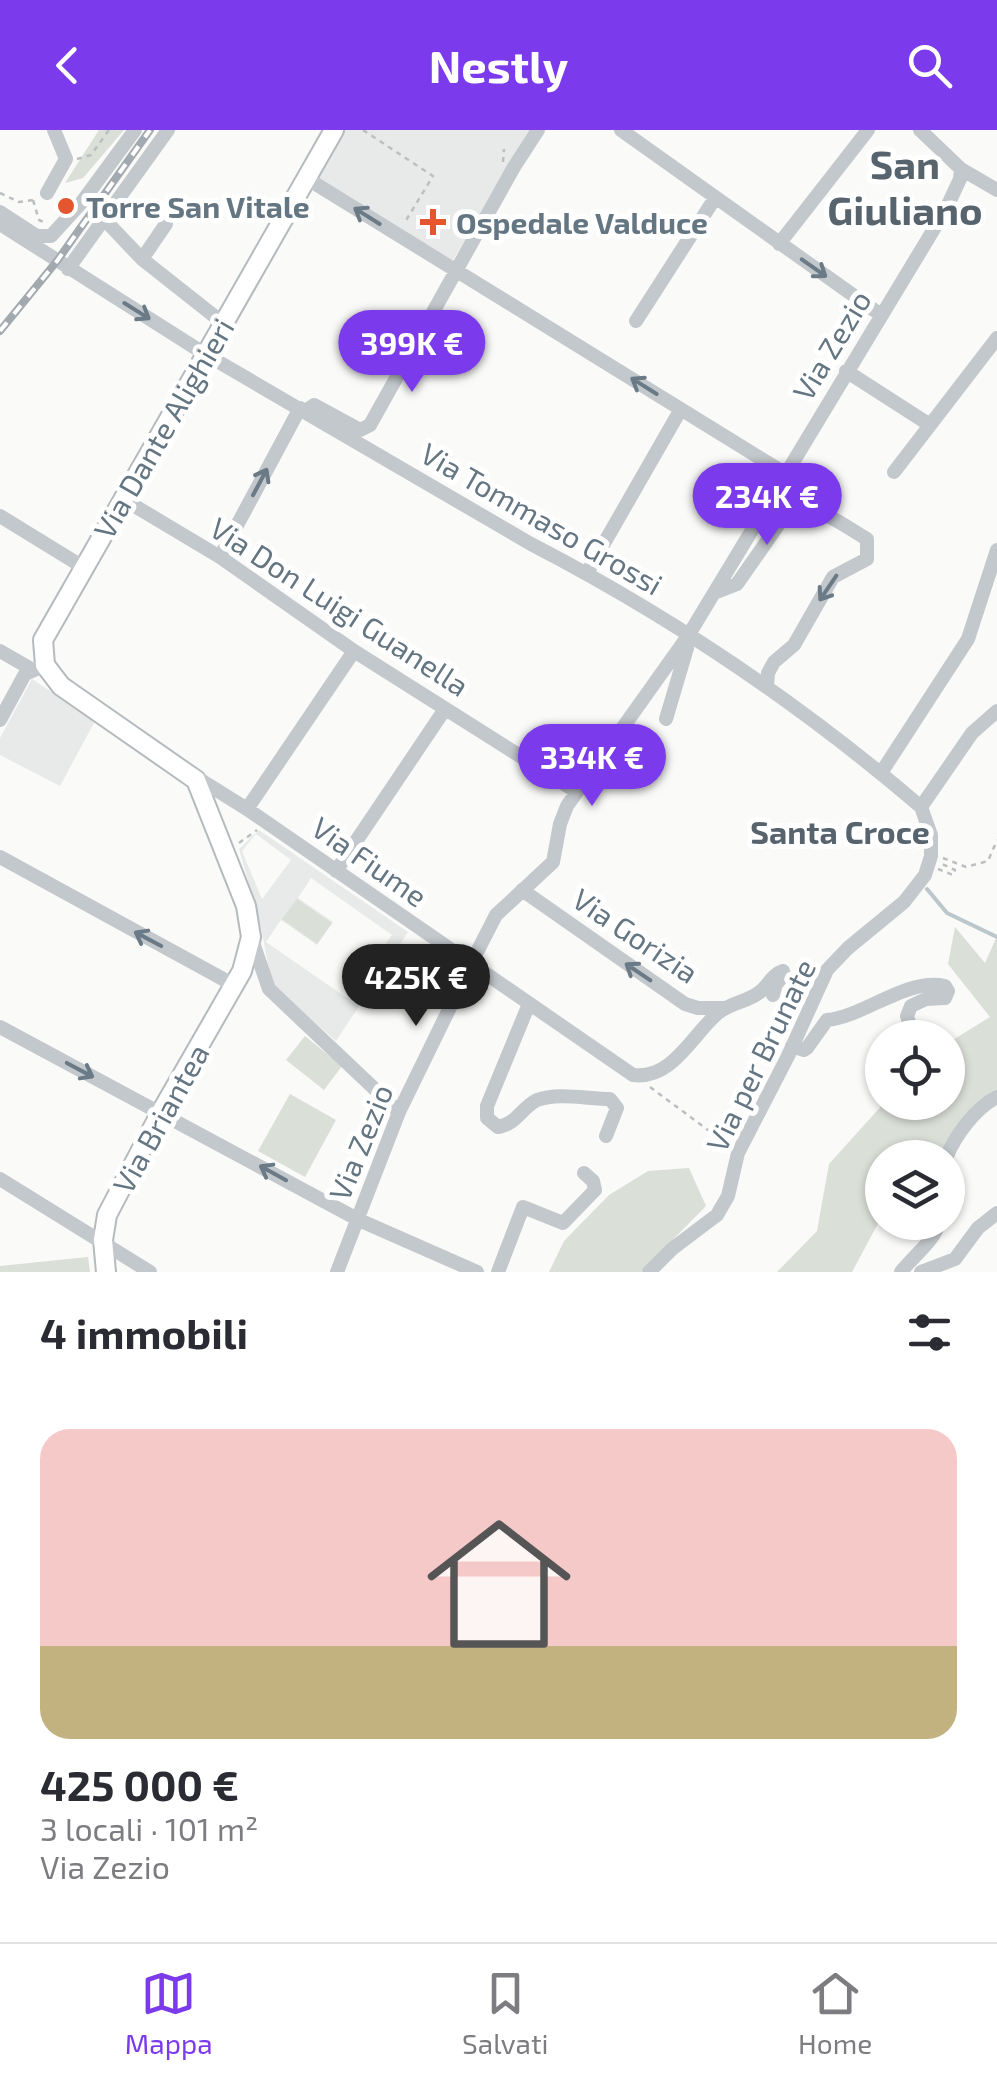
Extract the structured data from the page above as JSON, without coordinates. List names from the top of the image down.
{
  "streets": {
    "main road": ["Via Dante Alighieri", "Via Briantea"],
    "street": [
      "Via Zezio",
      "Via Tommaso Grossi",
      "Via Don Luigi Guanella",
      "Via Fiume",
      "Via Gorizia",
      "Via per Brunate"
    ]
  },
  "crossings": [
    ["Via Zezio", "Via Tommaso Grossi"],
    ["Via Zezio", "Via Don Luigi Guanella"],
    ["Via Zezio", "Via Fiume"],
    ["Via Zezio", "Via Gorizia"],
    ["Via Dante Alighieri", "Via Tommaso Grossi"],
    ["Via Dante Alighieri", "Via Don Luigi Guanella"],
    ["Via Fiume", "Via Gorizia"]
  ],
  "one_way": ["Via Gorizia"],
  "districts": ["San Giuliano", "Santa Croce"],
  "places": {
    "other": ["Torre San Vitale"],
    "health": ["Ospedale Valduce"]
  },
  "page": {
    "header": "Nestly",
    "price": [
      "399K €",
      "234K €",
      "334K €",
      "425K €"
    ],
    "heading": "4 immobili",
    "list": [
      {
        "name": "425 000 €",
        "note": "3 locali · 101 m² · Via Zezio"
      }
    ],
    "tabs": ["Mappa", "Salvati", "Home"]
  }
}
